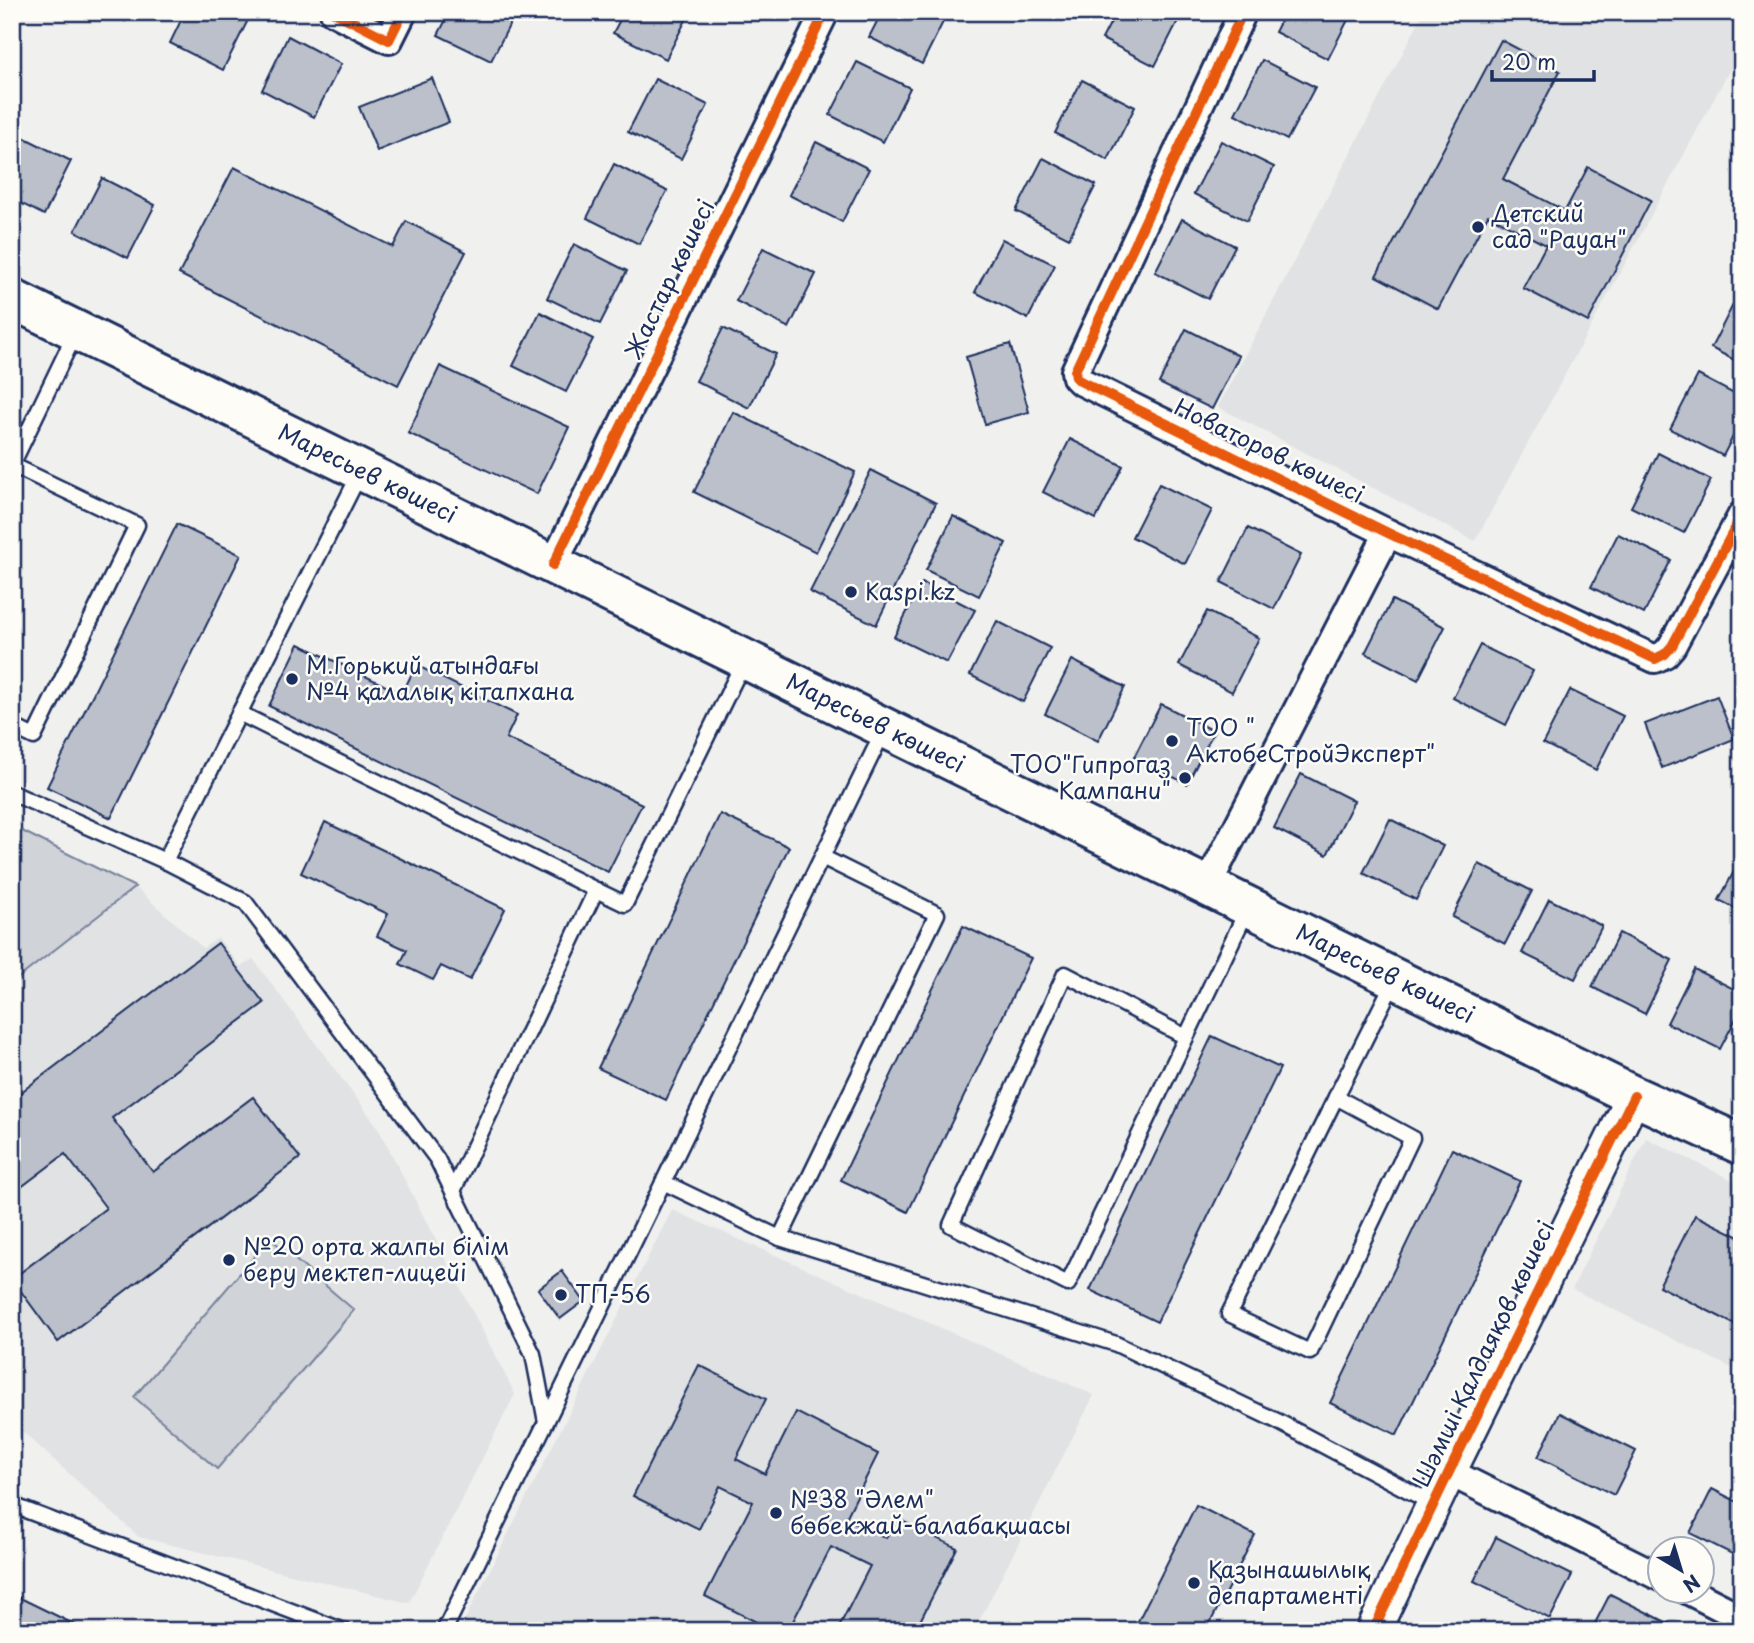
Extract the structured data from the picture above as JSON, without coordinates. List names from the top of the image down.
{
  "streets": {
    "main road": ["Маресьев көшесі"],
    "street": ["Жастар көшесі", "Новаторов көшесі", "Шәмші Қалдаяқов көшесі"]
  },
  "crossings": [
    ["Жастар көшесі", "Маресьев көшесі"],
    ["Маресьев көшесі", "Шәмші Қалдаяқов көшесі"]
  ],
  "places": [
    "Детский сад \"Рауан\"",
    "Kaspi.kz",
    "М.Горький атындағы №4 қалалық кітапхана",
    "ТОО \" АктобеСтройЭксперт\"",
    "ТОО\"Гипрогаз Кампани\"",
    "№20 орта жалпы білім беру мектеп-лицейі",
    "ТП-56",
    "№38 \"Әлем\" бөбекжай-балабақшасы",
    "Қазынашылық департаменті"
  ],
  "scale_bar": "20 m",
  "north": "bottom right"
}
